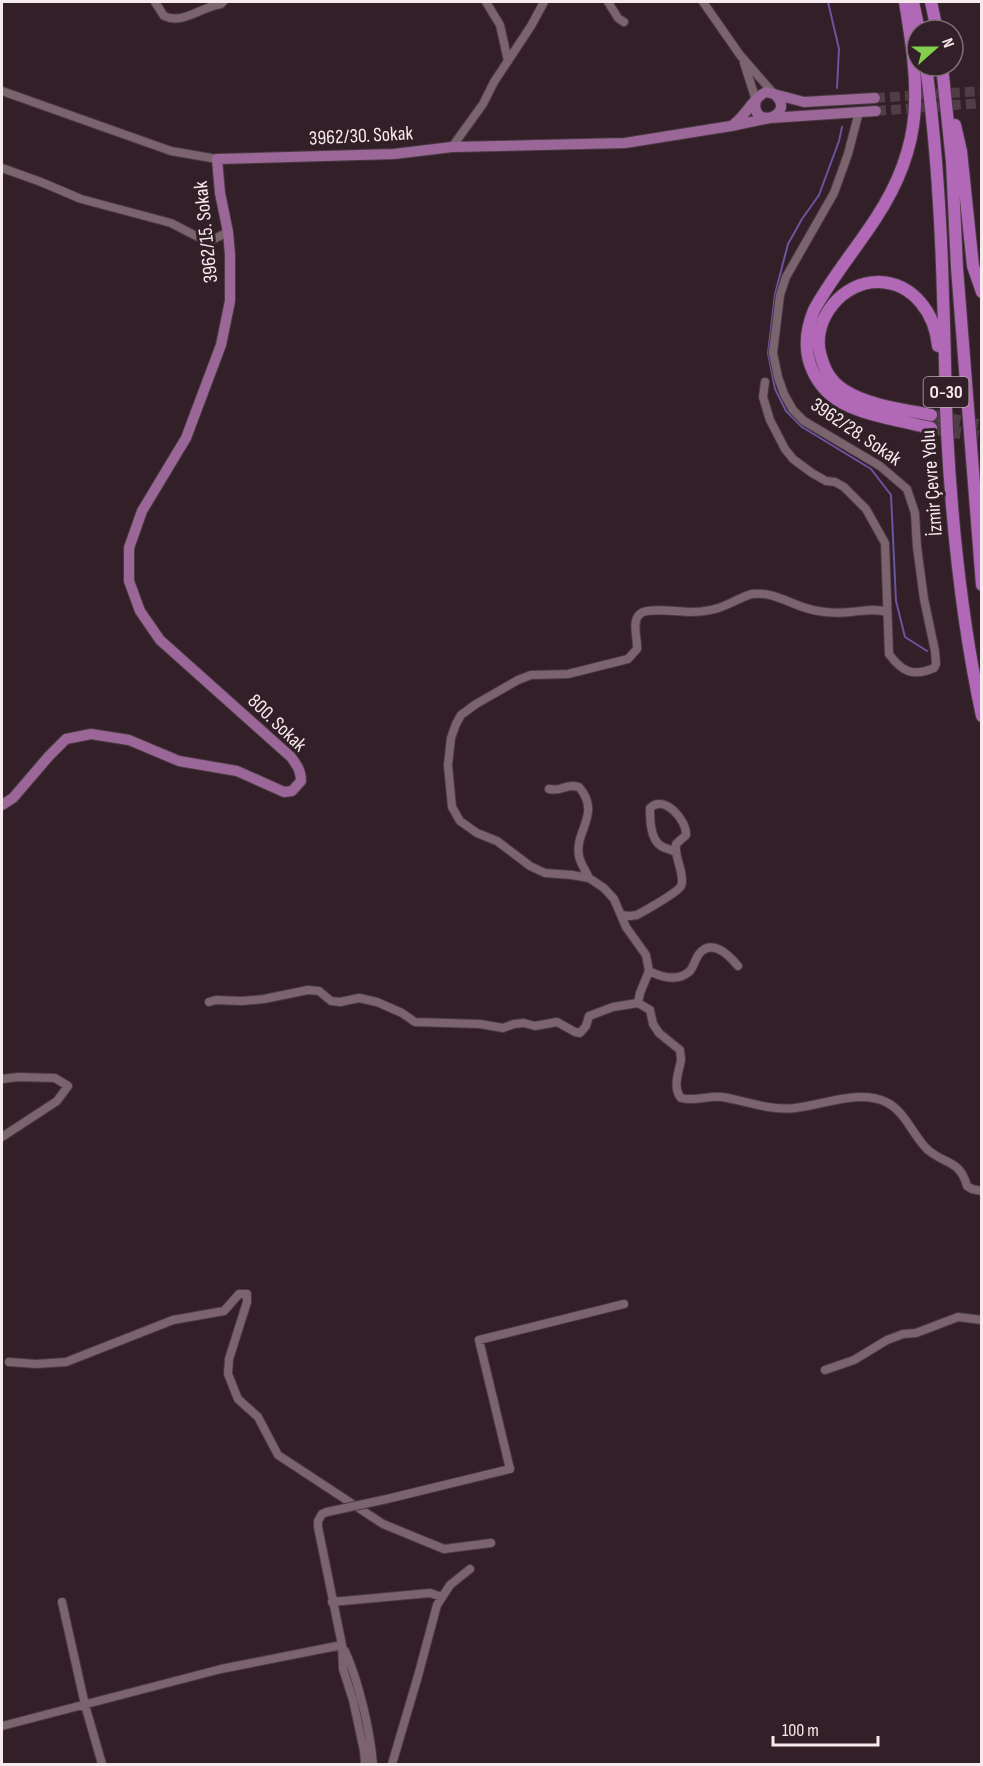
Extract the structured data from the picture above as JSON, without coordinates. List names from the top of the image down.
{
  "streets": {
    "highway": ["O-30", "İzmir Çevre Yolu"],
    "main road": ["3962/30. Sokak", "3962/15. Sokak", "800. Sokak"],
    "street": ["3962/28. Sokak"]
  },
  "crossings": [
    ["3962/30. Sokak", "3962/15. Sokak"],
    ["3962/30. Sokak", "3962/28. Sokak"],
    ["3962/15. Sokak", "800. Sokak"]
  ],
  "scale_bar": "100 m",
  "north": "right"
}
